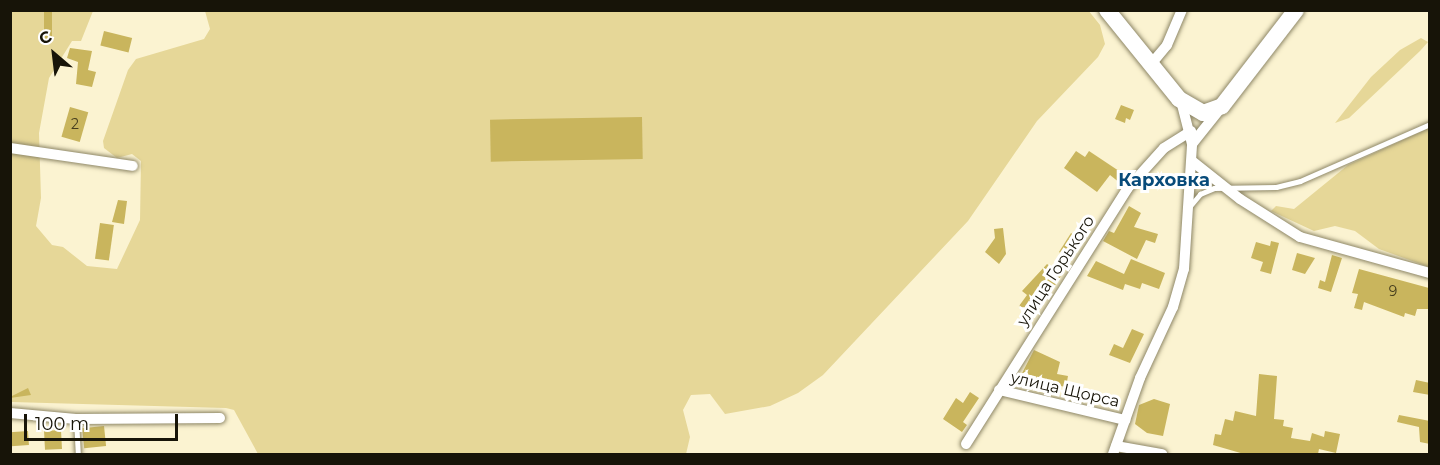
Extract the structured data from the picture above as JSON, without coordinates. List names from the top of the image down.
{
  "streets": {
    "street": ["улица Горького", "улица Щорса"]
  },
  "crossings": [
    ["улица Горького", "улица Щорса"]
  ],
  "districts": ["Карховка"],
  "house_numbers": ["2", "9"],
  "scale_bar": "100 m",
  "north": "top left"
}
